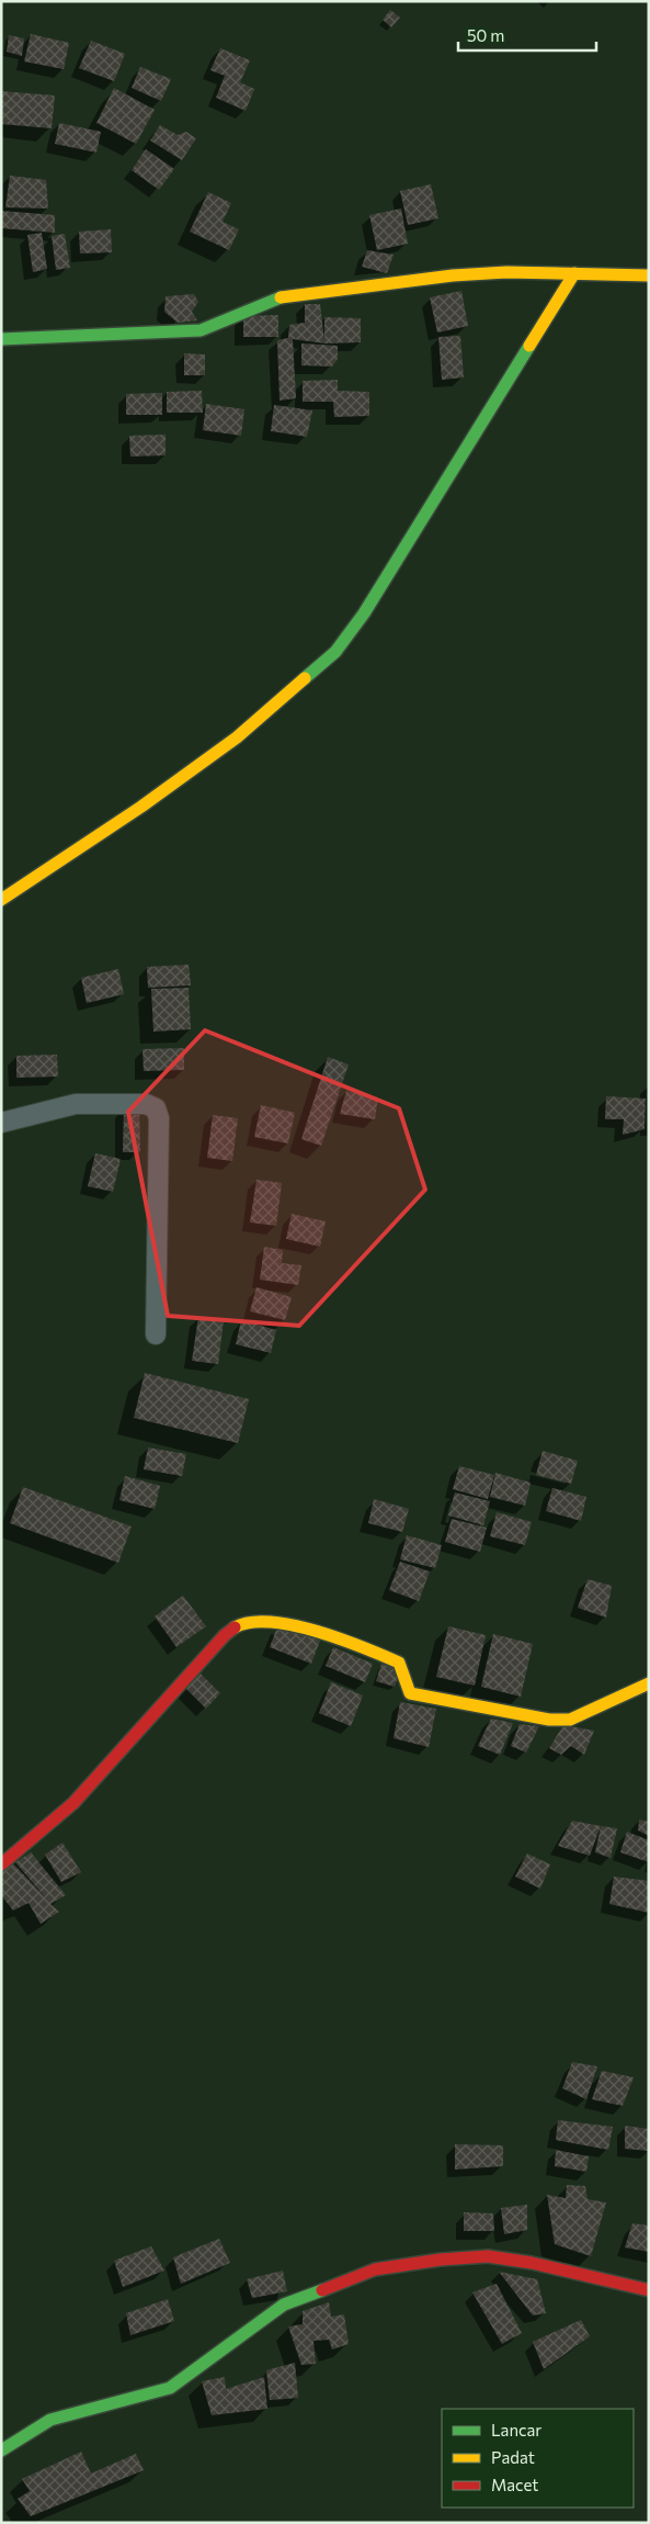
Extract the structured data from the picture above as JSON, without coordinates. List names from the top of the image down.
{
  "legend": ["Lancar", "Padat", "Macet"],
  "scale_bar": "50 m"
}
